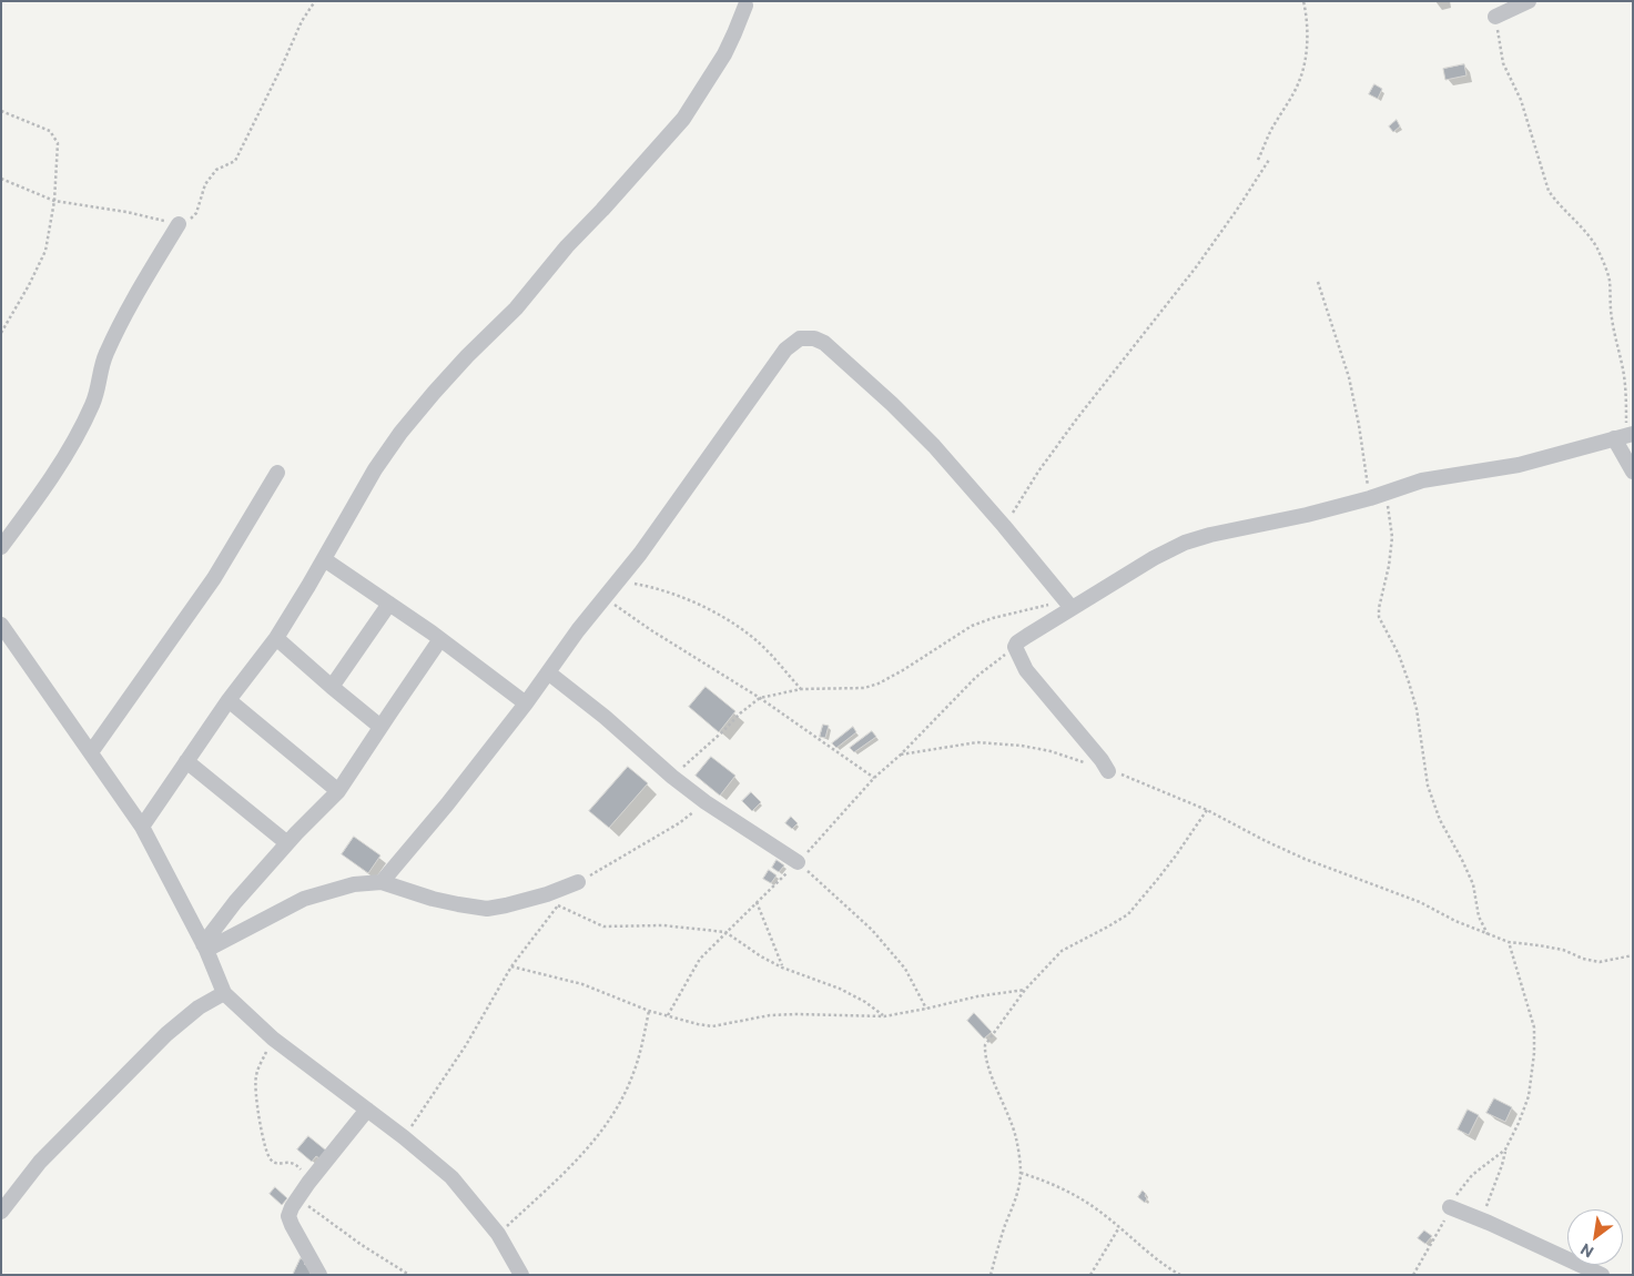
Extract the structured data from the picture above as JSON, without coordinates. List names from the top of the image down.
{
  "north": "bottom left"
}
